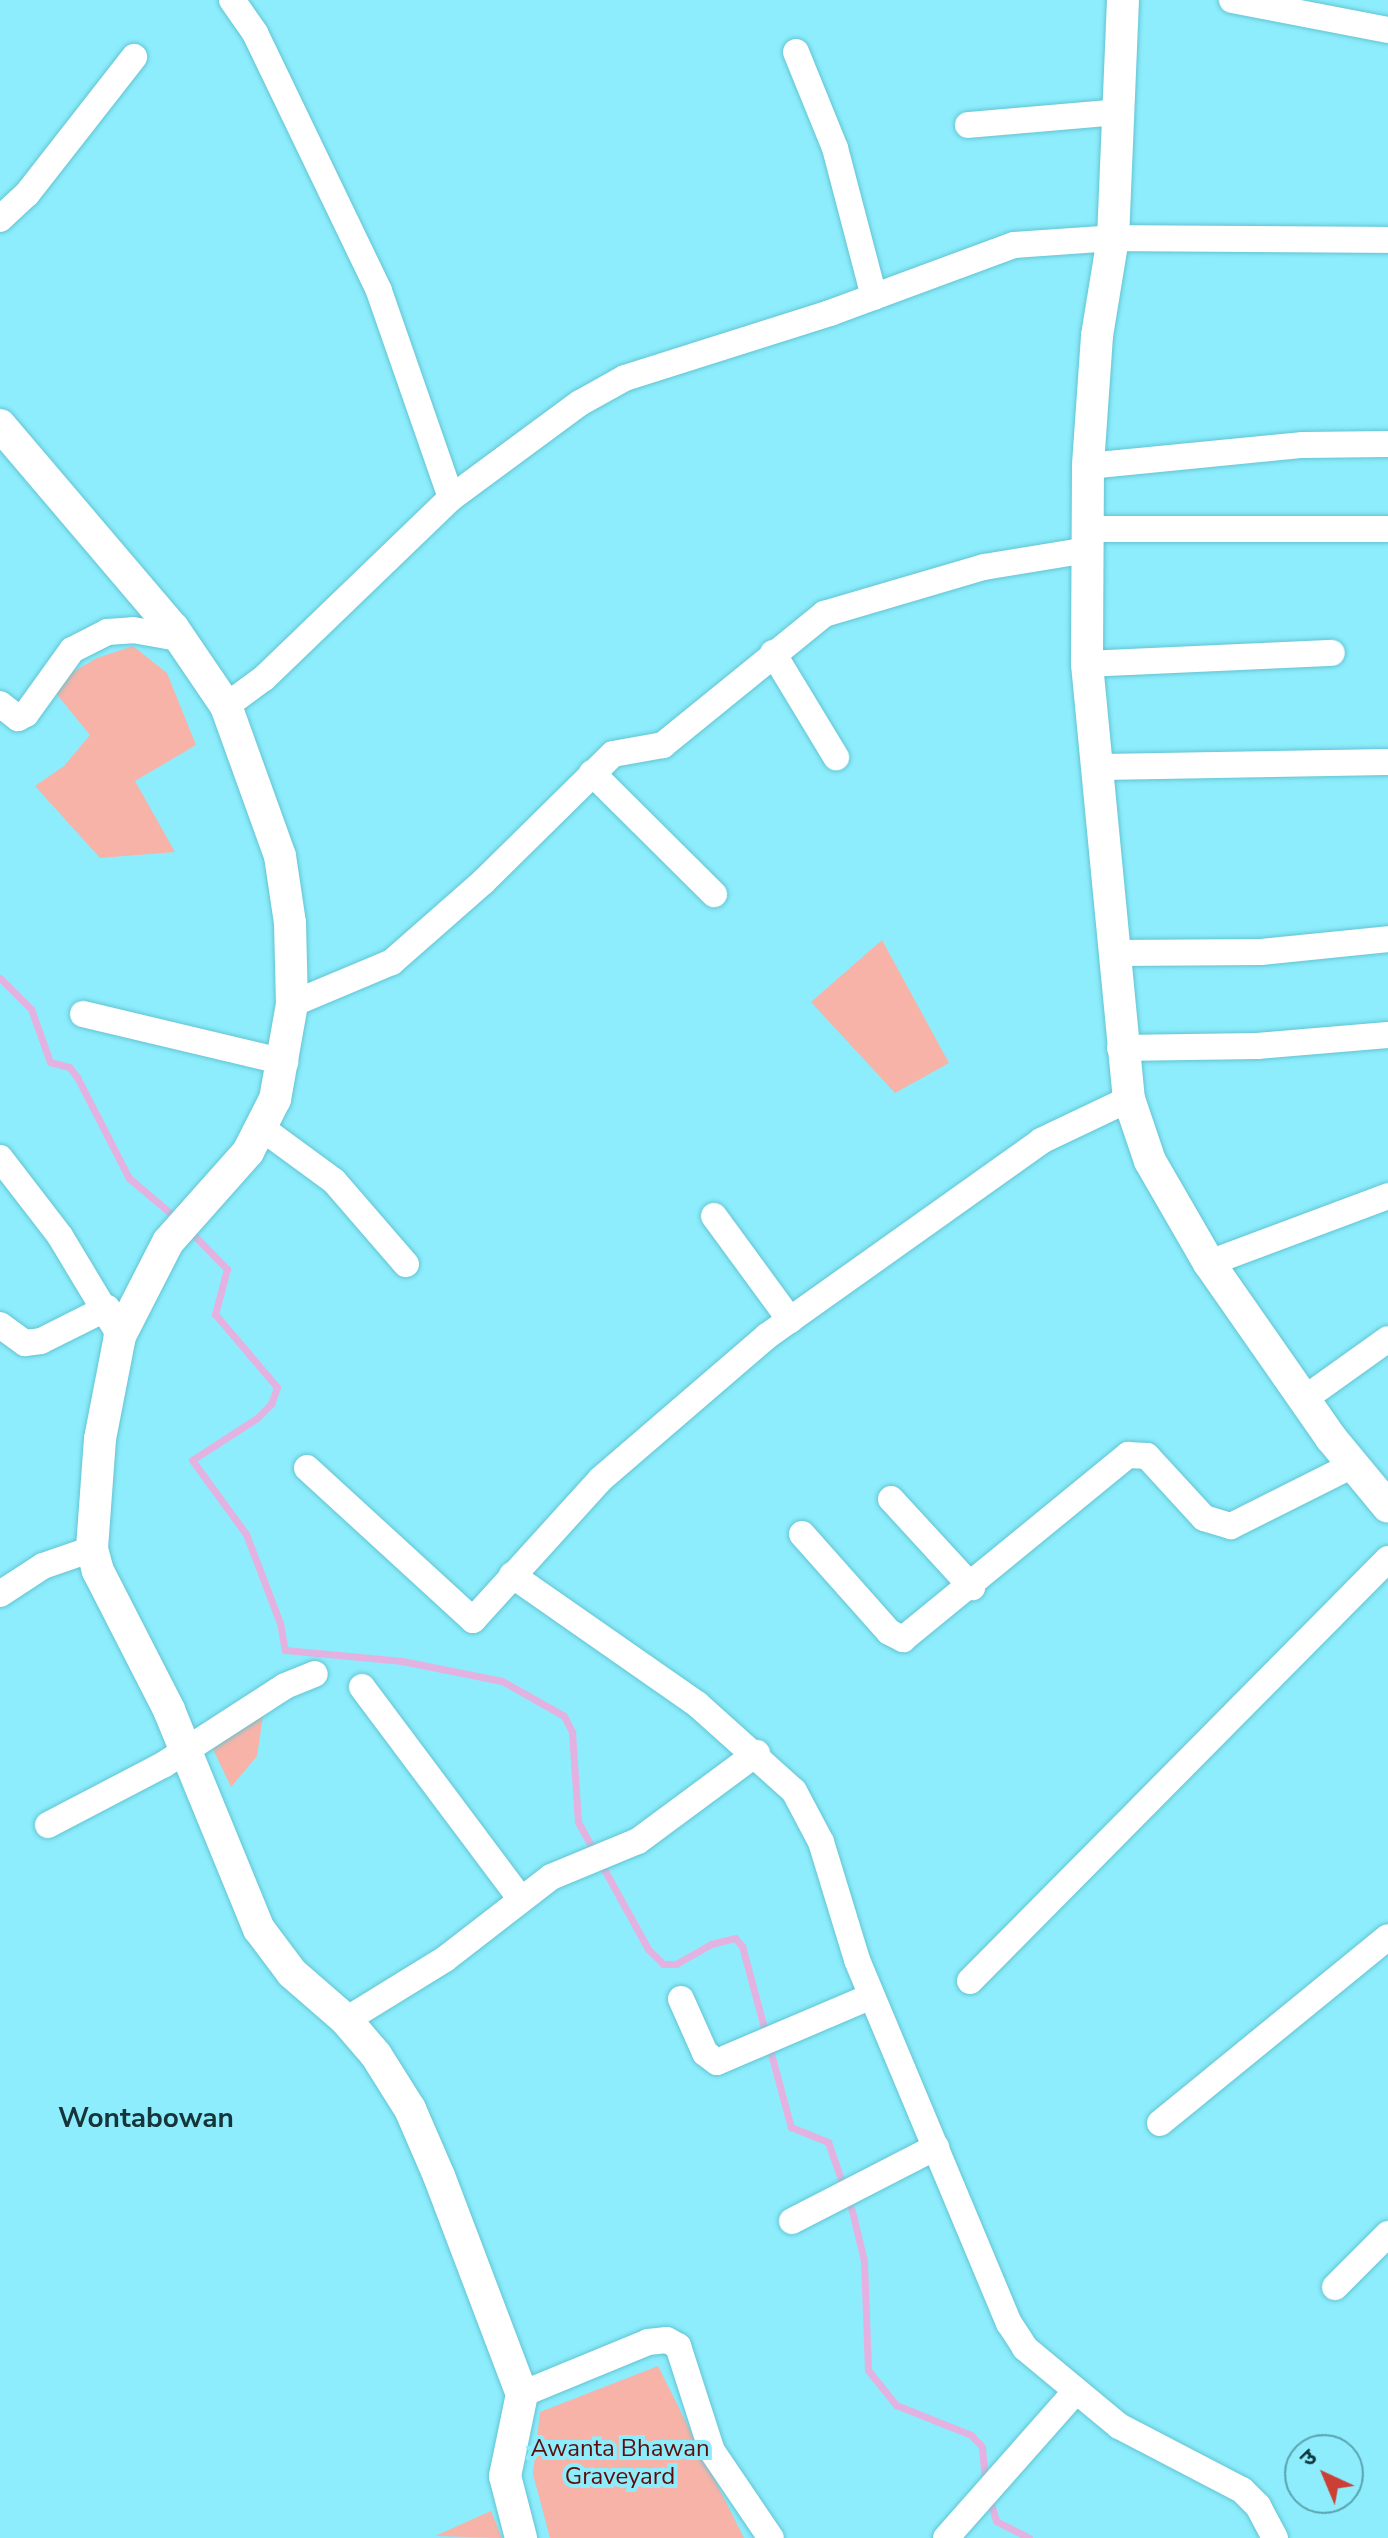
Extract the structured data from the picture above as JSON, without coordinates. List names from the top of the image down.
{
  "districts": ["Wontabowan"],
  "parks": ["Awanta Bhawan Graveyard"],
  "north": "top left"
}
